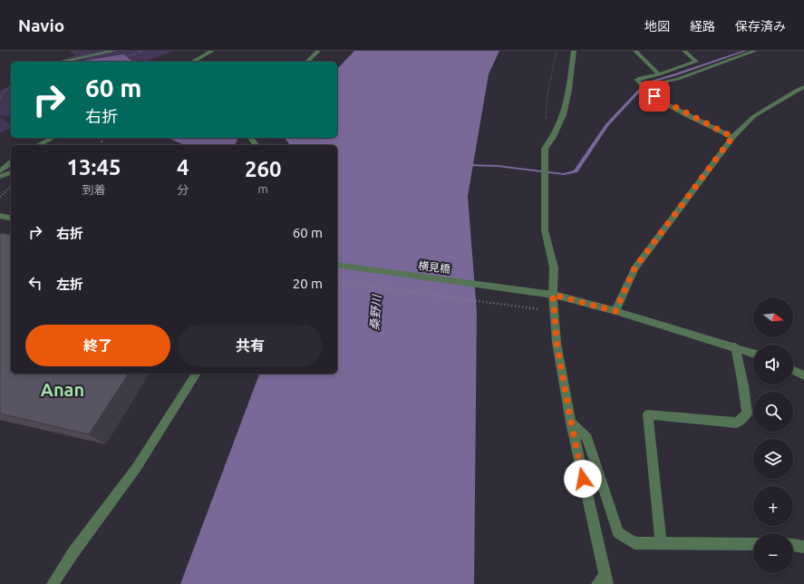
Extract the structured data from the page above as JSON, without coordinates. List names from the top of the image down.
{
  "streets": {
    "street": ["横見橋"]
  },
  "districts": ["Anan"],
  "water": ["桑野川"],
  "north": "right",
  "page": {
    "header": "Navio",
    "nav": ["地図", "経路", "保存済み"],
    "turn": ["60 m", "右折"],
    "eta": [
      "13:45",
      "到着",
      "4",
      "分",
      "260",
      "m"
    ],
    "list": [
      {
        "name": "右折",
        "value": "60 m"
      },
      {
        "name": "左折",
        "value": "20 m"
      }
    ],
    "map_buttons": ["+", "−"],
    "buttons": ["終了", "共有"]
  }
}
